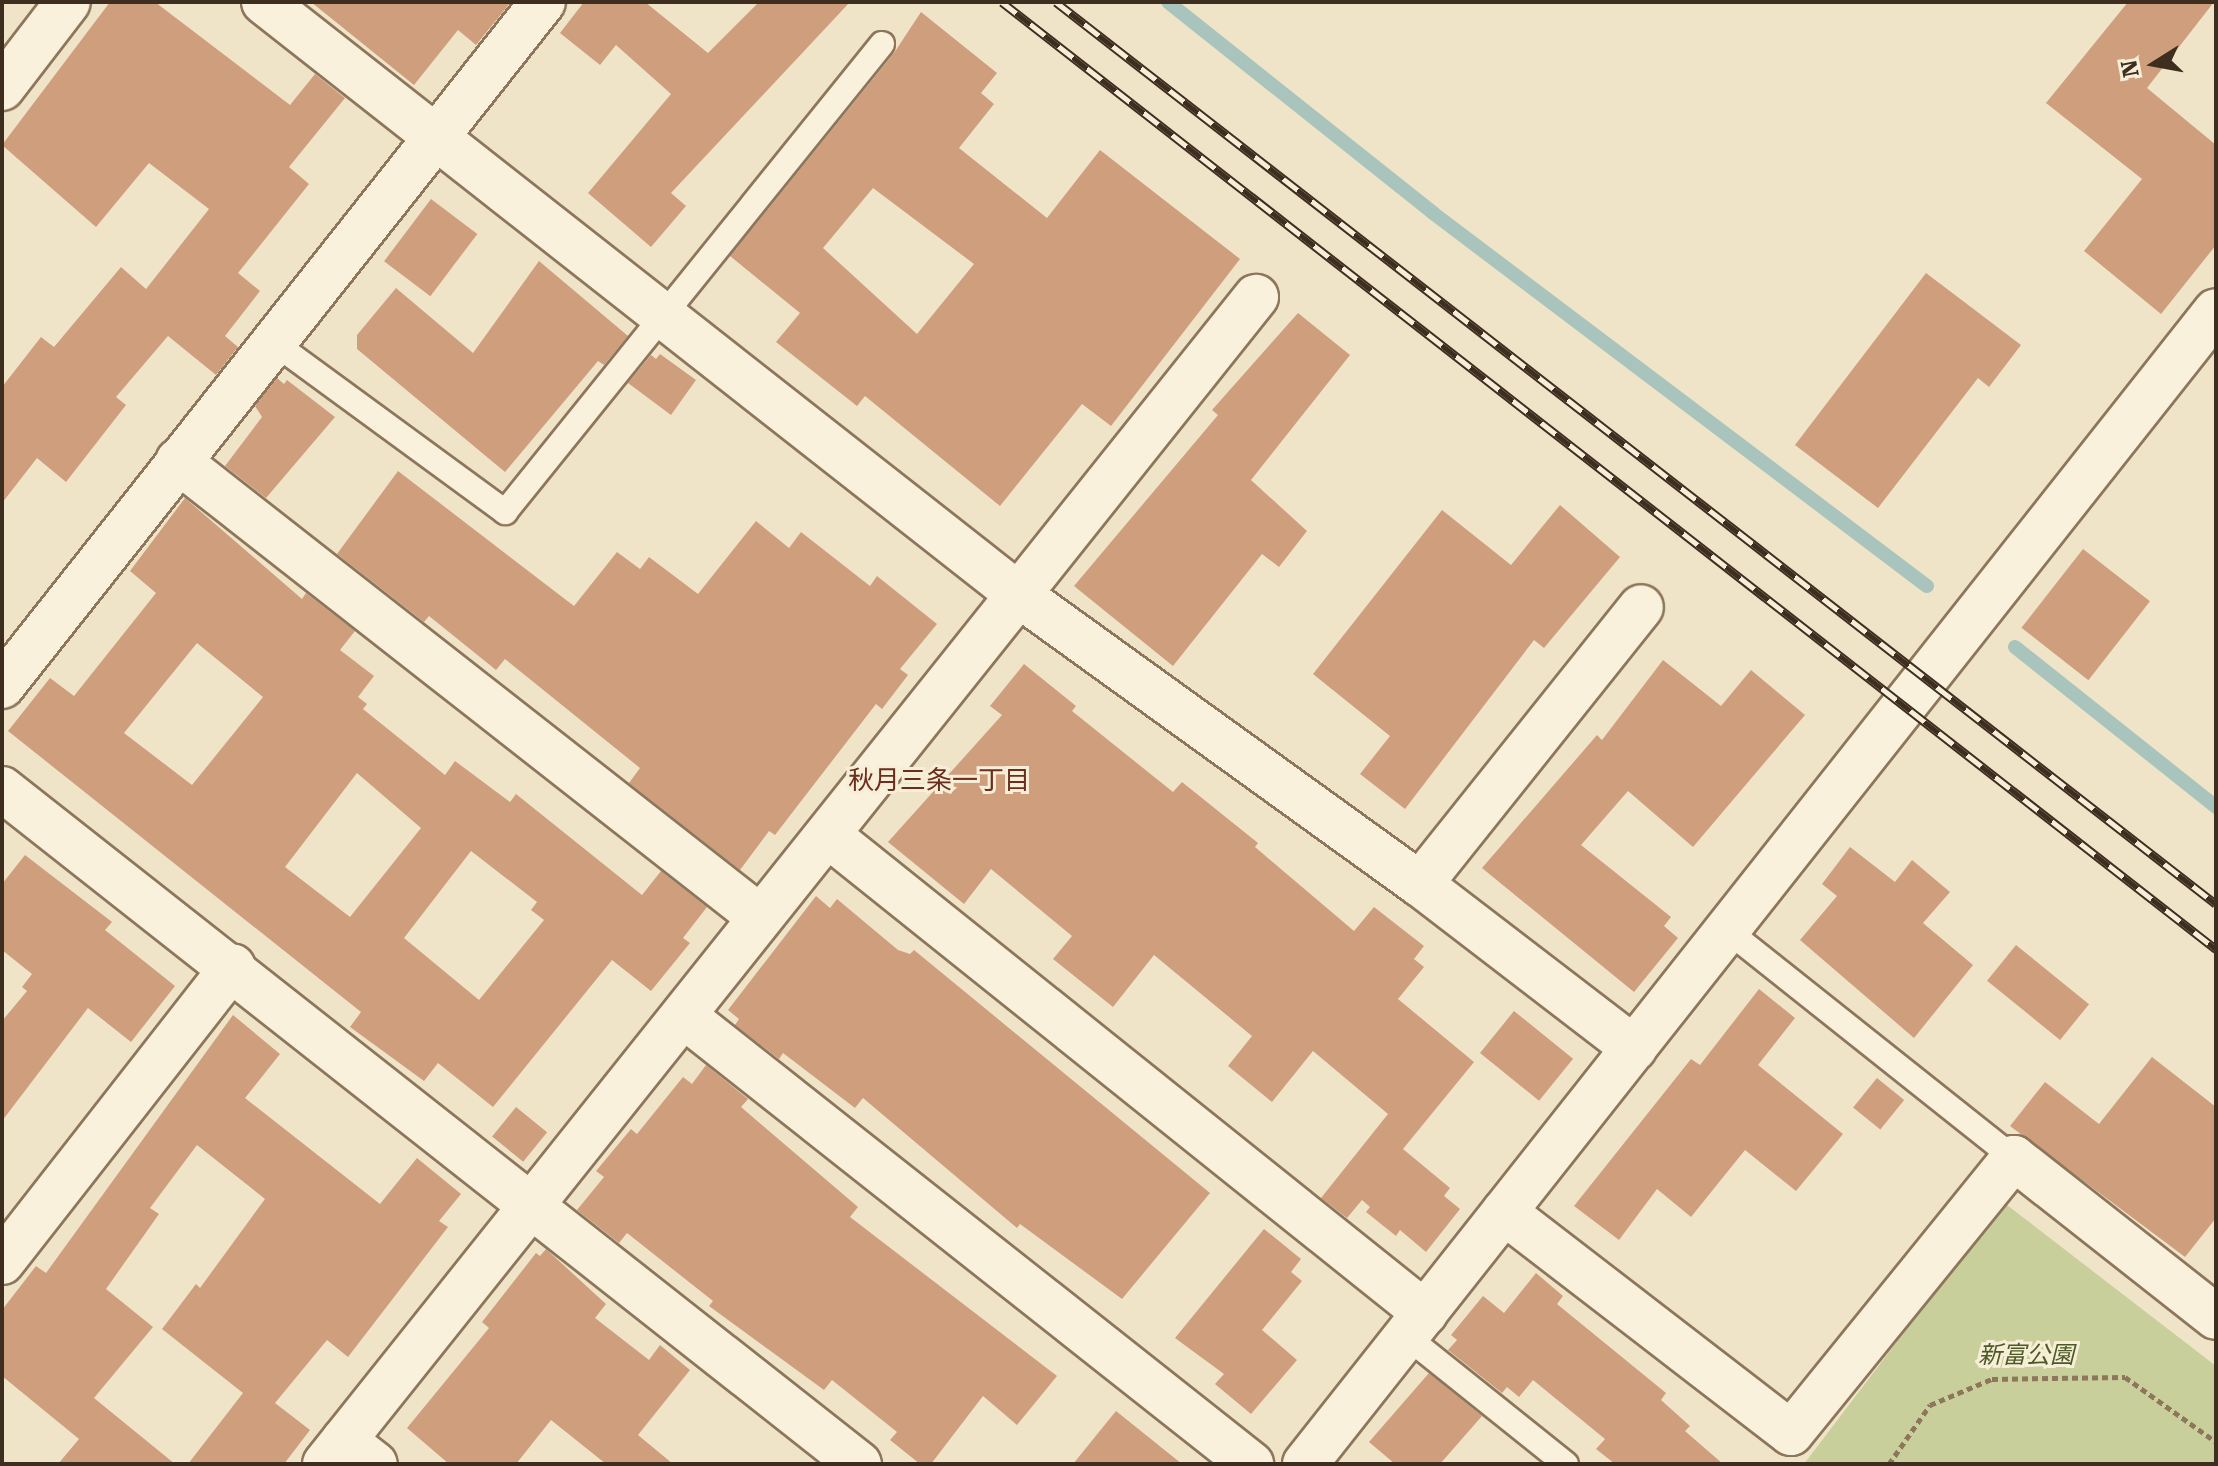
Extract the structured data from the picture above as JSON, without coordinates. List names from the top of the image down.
{
  "districts": ["秋月三条一丁目"],
  "parks": ["新富公園"],
  "north": "left"
}
